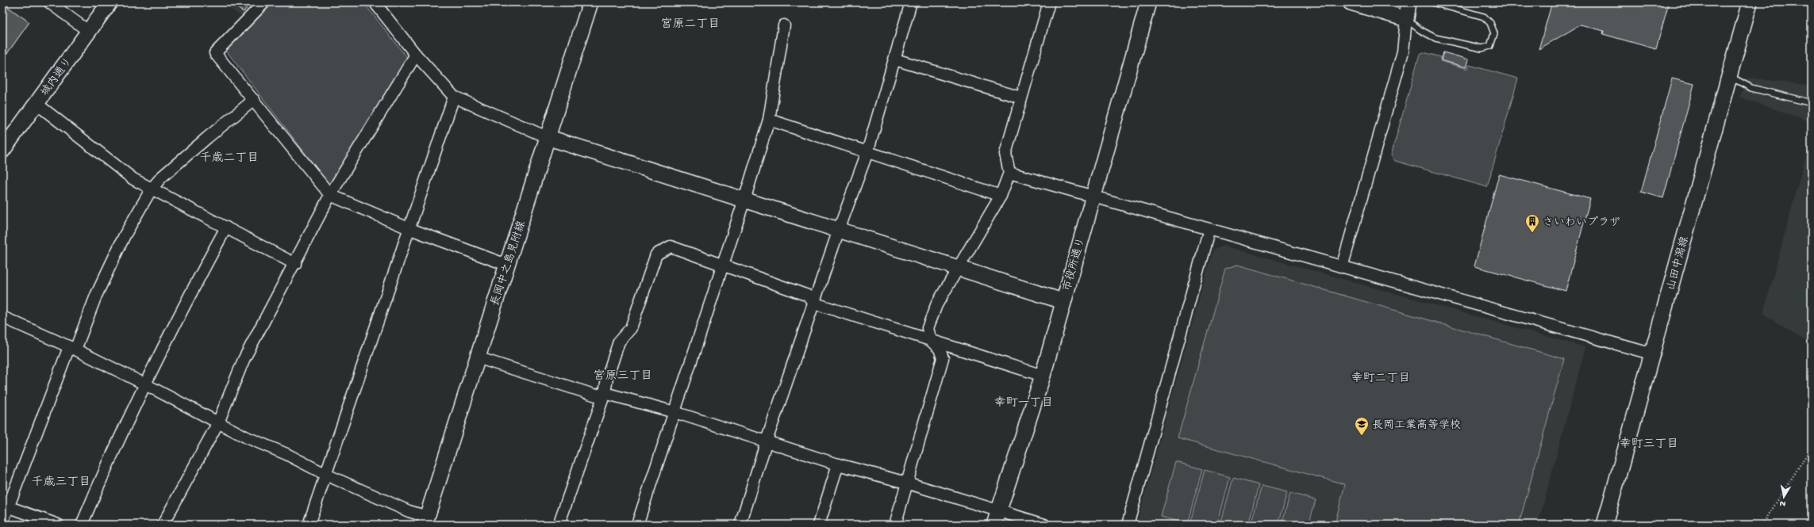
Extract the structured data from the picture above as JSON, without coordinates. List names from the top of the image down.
{
  "streets": {
    "street": [
      "城内通り",
      "長岡中之島見附線",
      "山田中潟線",
      "市役所通り"
    ]
  },
  "districts": [
    "宮原二丁目",
    "千歳二丁目",
    "宮原三丁目",
    "幸町二丁目",
    "幸町一丁目",
    "幸町三丁目",
    "千歳三丁目"
  ],
  "places": {
    "building": ["さいわいプラザ"],
    "school or university": ["長岡工業高等学校"]
  },
  "north": "bottom"
}
